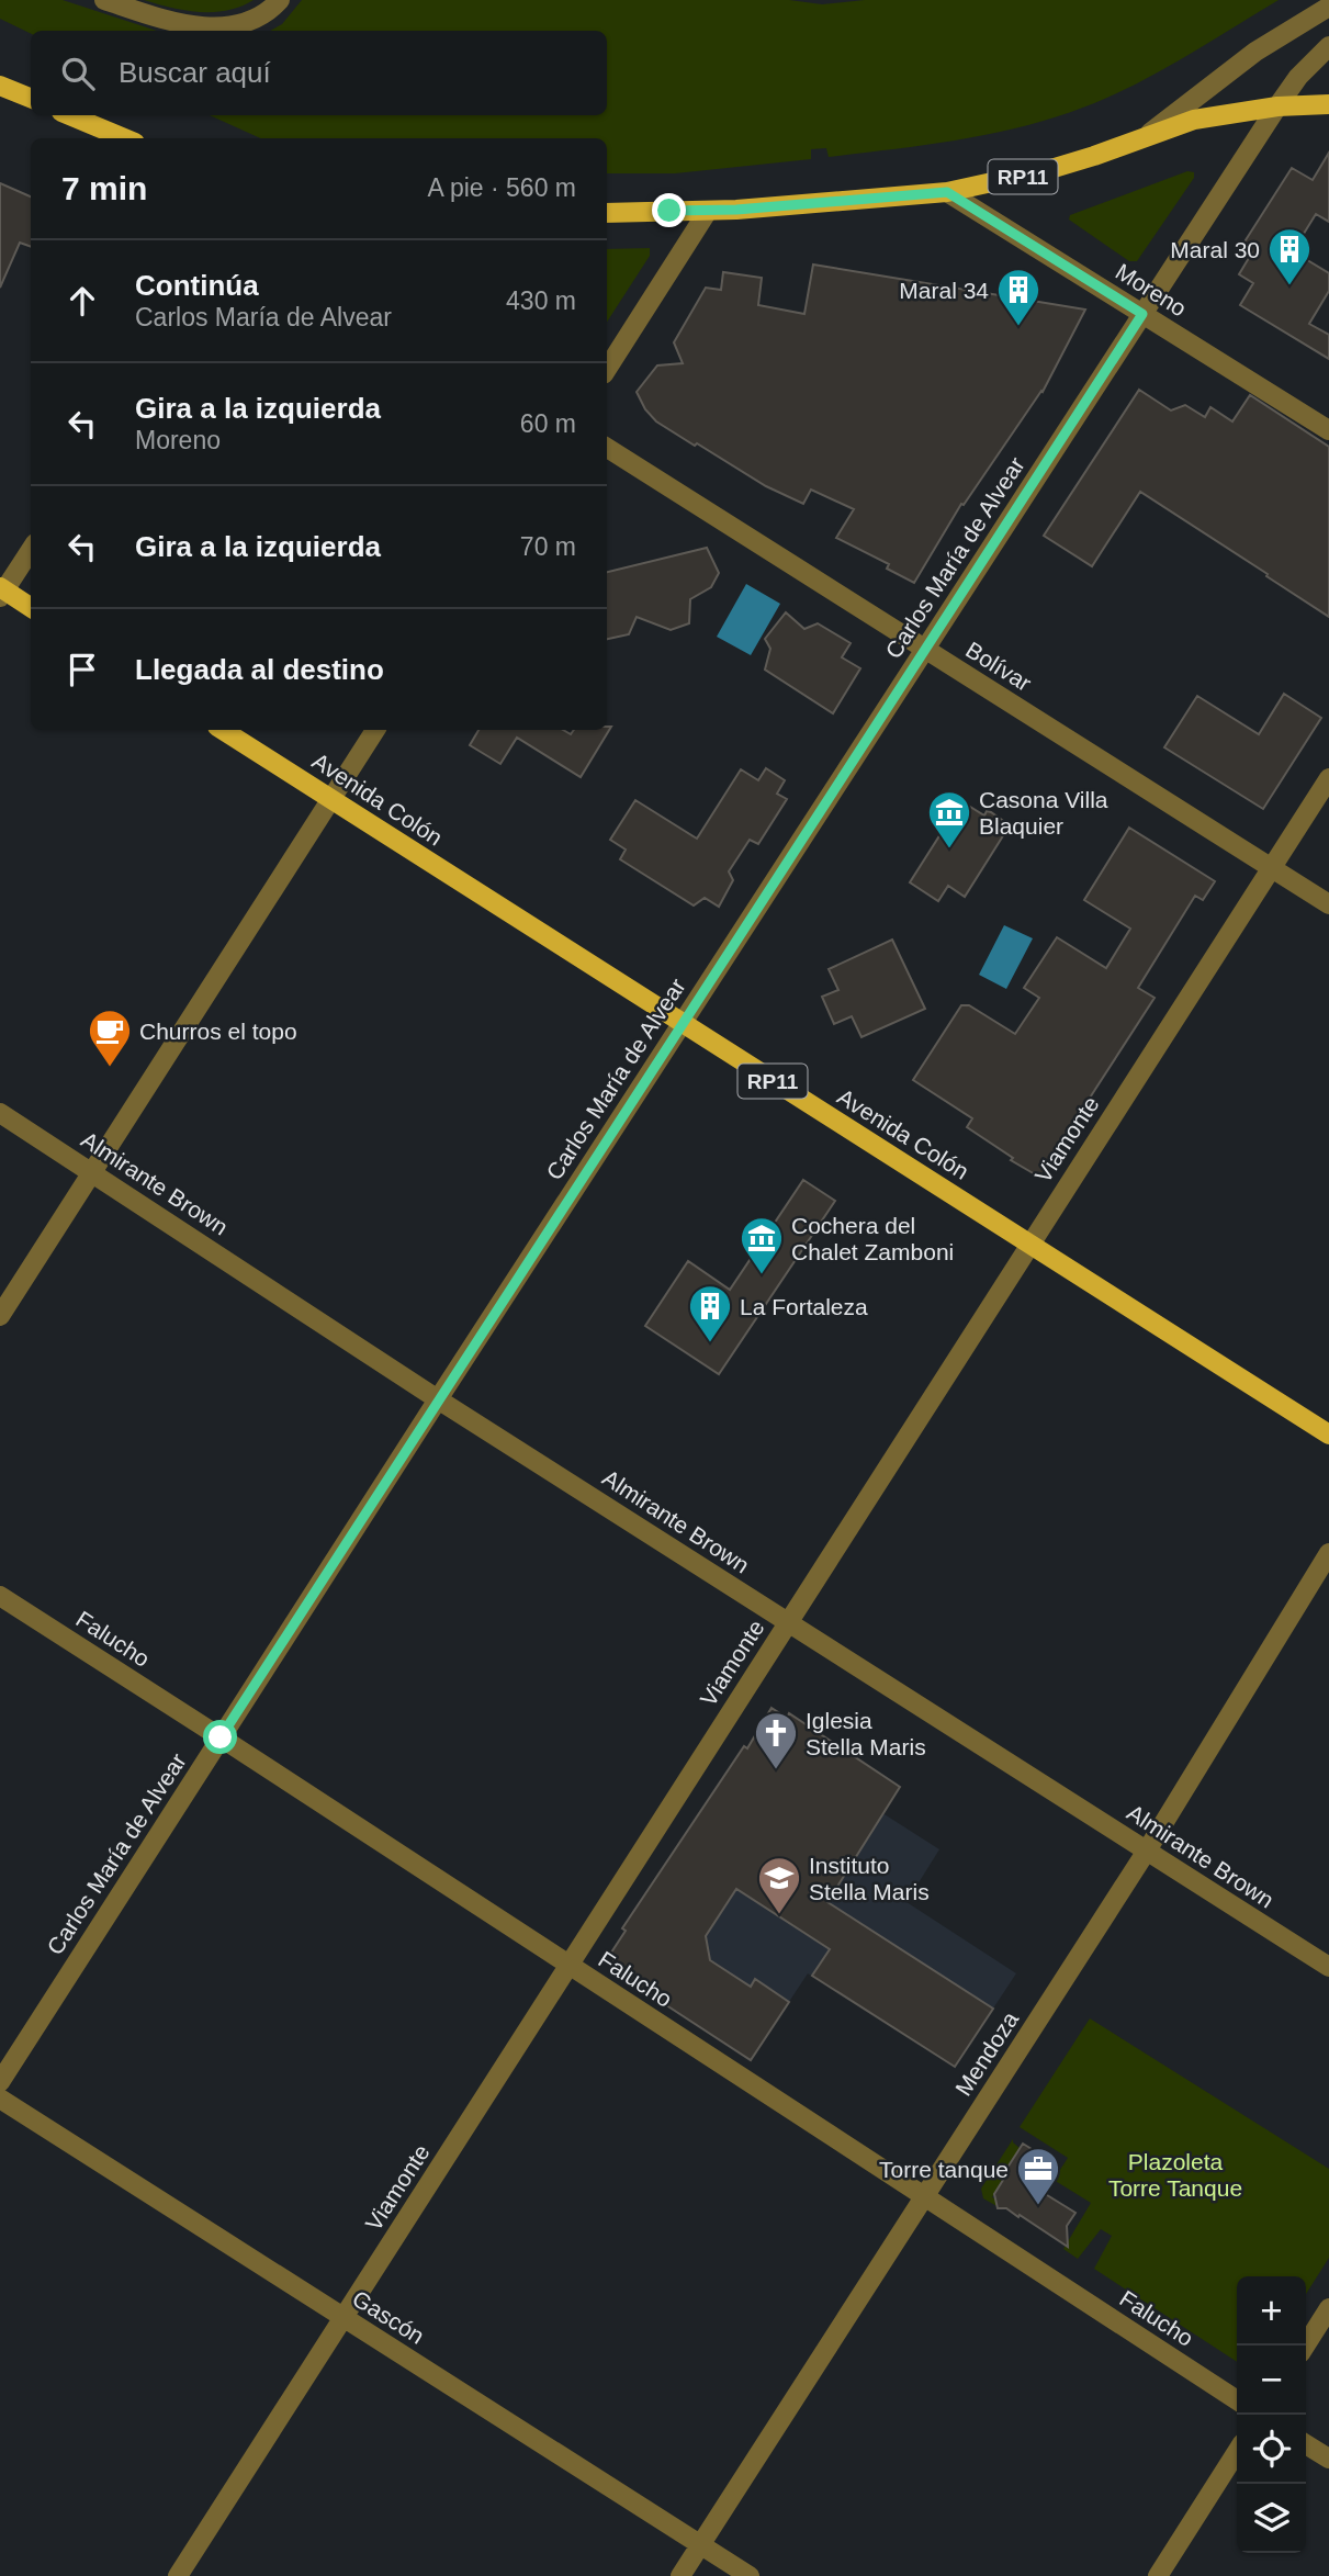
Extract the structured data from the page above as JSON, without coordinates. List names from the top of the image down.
{
  "streets": {
    "main road": ["RP11", "Avenida Colón"],
    "street": [
      "Moreno",
      "Carlos María de Alvear",
      "Bolívar",
      "Viamonte",
      "Almirante Brown",
      "Falucho",
      "Mendoza",
      "Gascón"
    ]
  },
  "crossings": [
    ["RP11", "Moreno"],
    ["RP11", "Carlos María de Alvear"],
    ["Moreno", "Carlos María de Alvear"],
    ["Carlos María de Alvear", "Bolívar"],
    ["Carlos María de Alvear", "Avenida Colón"],
    ["Carlos María de Alvear", "Almirante Brown"],
    ["Carlos María de Alvear", "Falucho"],
    ["Bolívar", "Viamonte"],
    ["Avenida Colón", "Viamonte"],
    ["Viamonte", "Almirante Brown"],
    ["Viamonte", "Falucho"],
    ["Viamonte", "Gascón"],
    ["Almirante Brown", "Mendoza"],
    ["Falucho", "Mendoza"],
    ["Mendoza", "Gascón"]
  ],
  "parks": ["Plazoleta Torre Tanque"],
  "places": {
    "building": ["Maral 30", "Maral 34", "La Fortaleza"],
    "museum": ["Casona Villa Blaquier", "Cochera del Chalet Zamboni"],
    "cafe": ["Churros el topo"],
    "church": ["Iglesia Stella Maris"],
    "school or university": ["Instituto Stella Maris"],
    "office": ["Torre tanque"]
  },
  "page": {
    "search": "Buscar aquí",
    "heading": ["7 min", "A pie · 560 m"],
    "list": [
      ["Continúa", "Carlos María de Alvear", "430 m"],
      ["Gira a la izquierda", "Moreno", "60 m"],
      ["Gira a la izquierda", "70 m"],
      "Llegada al destino"
    ],
    "map_buttons": ["+", "−"]
  }
}
